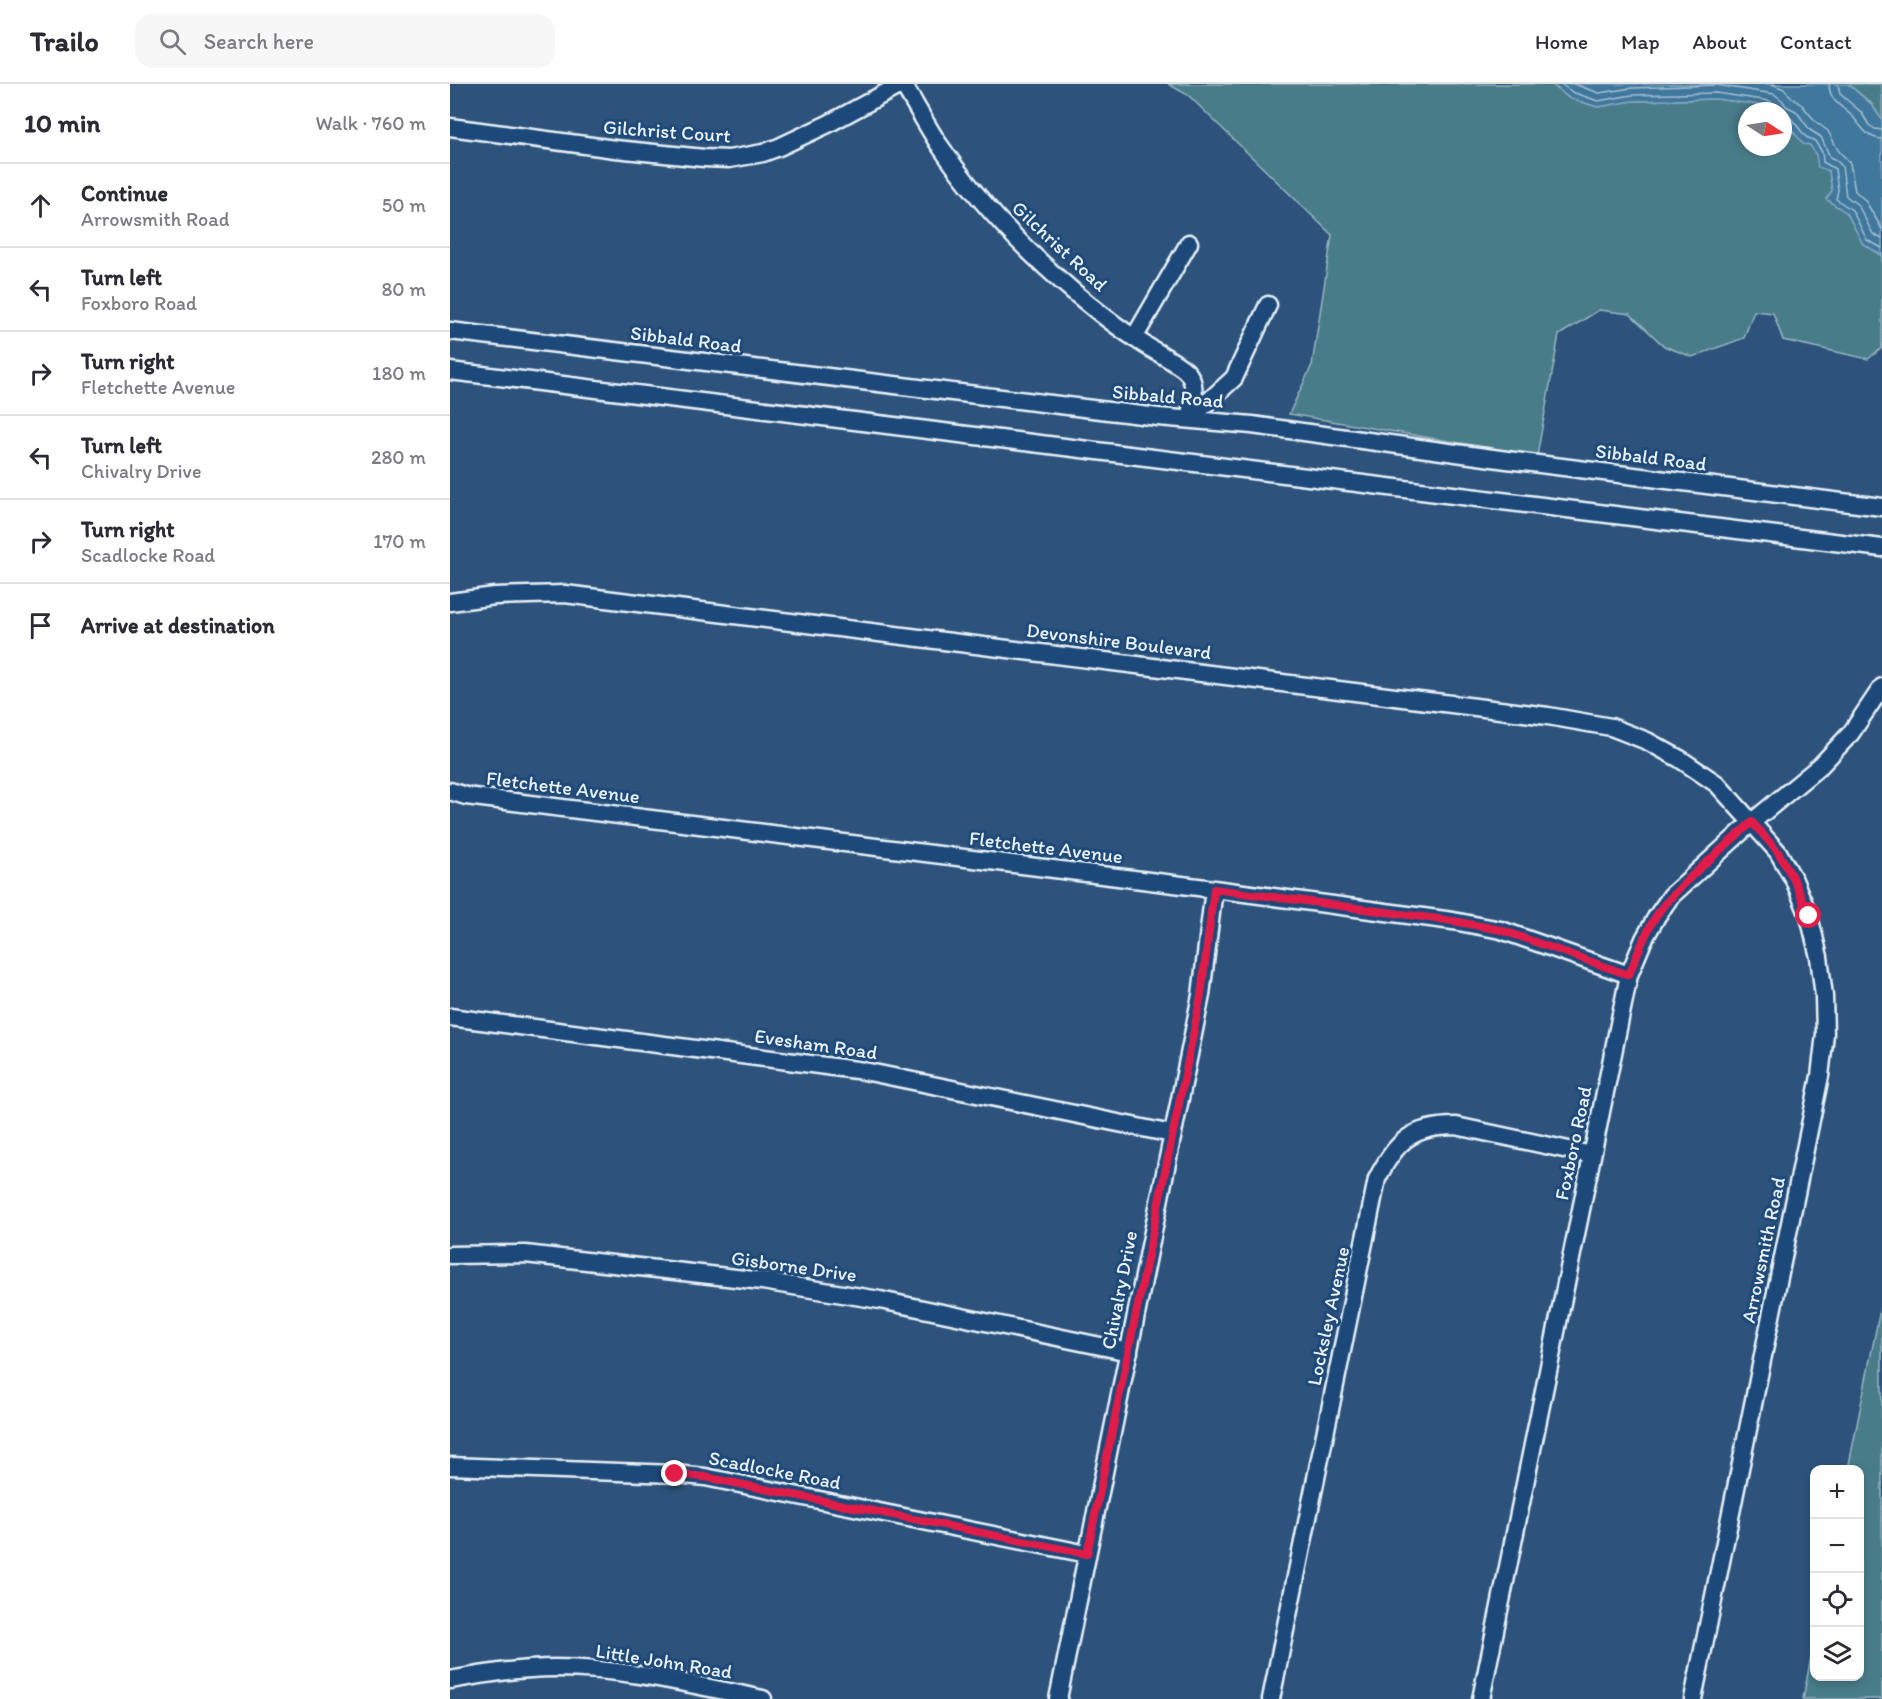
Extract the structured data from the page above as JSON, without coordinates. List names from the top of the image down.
{
  "streets": {
    "street": [
      "Gilchrist Court",
      "Gilchrist Road",
      "Sibbald Road",
      "Devonshire Boulevard",
      "Fletchette Avenue",
      "Evesham Road",
      "Foxboro Road",
      "Arrowsmith Road",
      "Gisborne Drive",
      "Chivalry Drive",
      "Locksley Avenue",
      "Scadlocke Road",
      "Little John Road"
    ]
  },
  "crossings": [
    ["Gilchrist Court", "Gilchrist Road"],
    ["Gilchrist Road", "Sibbald Road"],
    ["Devonshire Boulevard", "Foxboro Road"],
    ["Devonshire Boulevard", "Arrowsmith Road"],
    ["Fletchette Avenue", "Foxboro Road"],
    ["Fletchette Avenue", "Chivalry Drive"],
    ["Evesham Road", "Chivalry Drive"],
    ["Foxboro Road", "Arrowsmith Road"],
    ["Foxboro Road", "Locksley Avenue"],
    ["Gisborne Drive", "Chivalry Drive"],
    ["Chivalry Drive", "Scadlocke Road"]
  ],
  "north": "right",
  "page": {
    "header": "Trailo",
    "search": "Search here",
    "nav": [
      "Home",
      "Map",
      "About",
      "Contact"
    ],
    "heading": ["10 min", "Walk · 760 m"],
    "list": [
      ["Continue", "Arrowsmith Road", "50 m"],
      ["Turn left", "Foxboro Road", "80 m"],
      ["Turn right", "Fletchette Avenue", "180 m"],
      ["Turn left", "Chivalry Drive", "280 m"],
      ["Turn right", "Scadlocke Road", "170 m"],
      "Arrive at destination"
    ],
    "map_buttons": ["+", "−"]
  }
}
